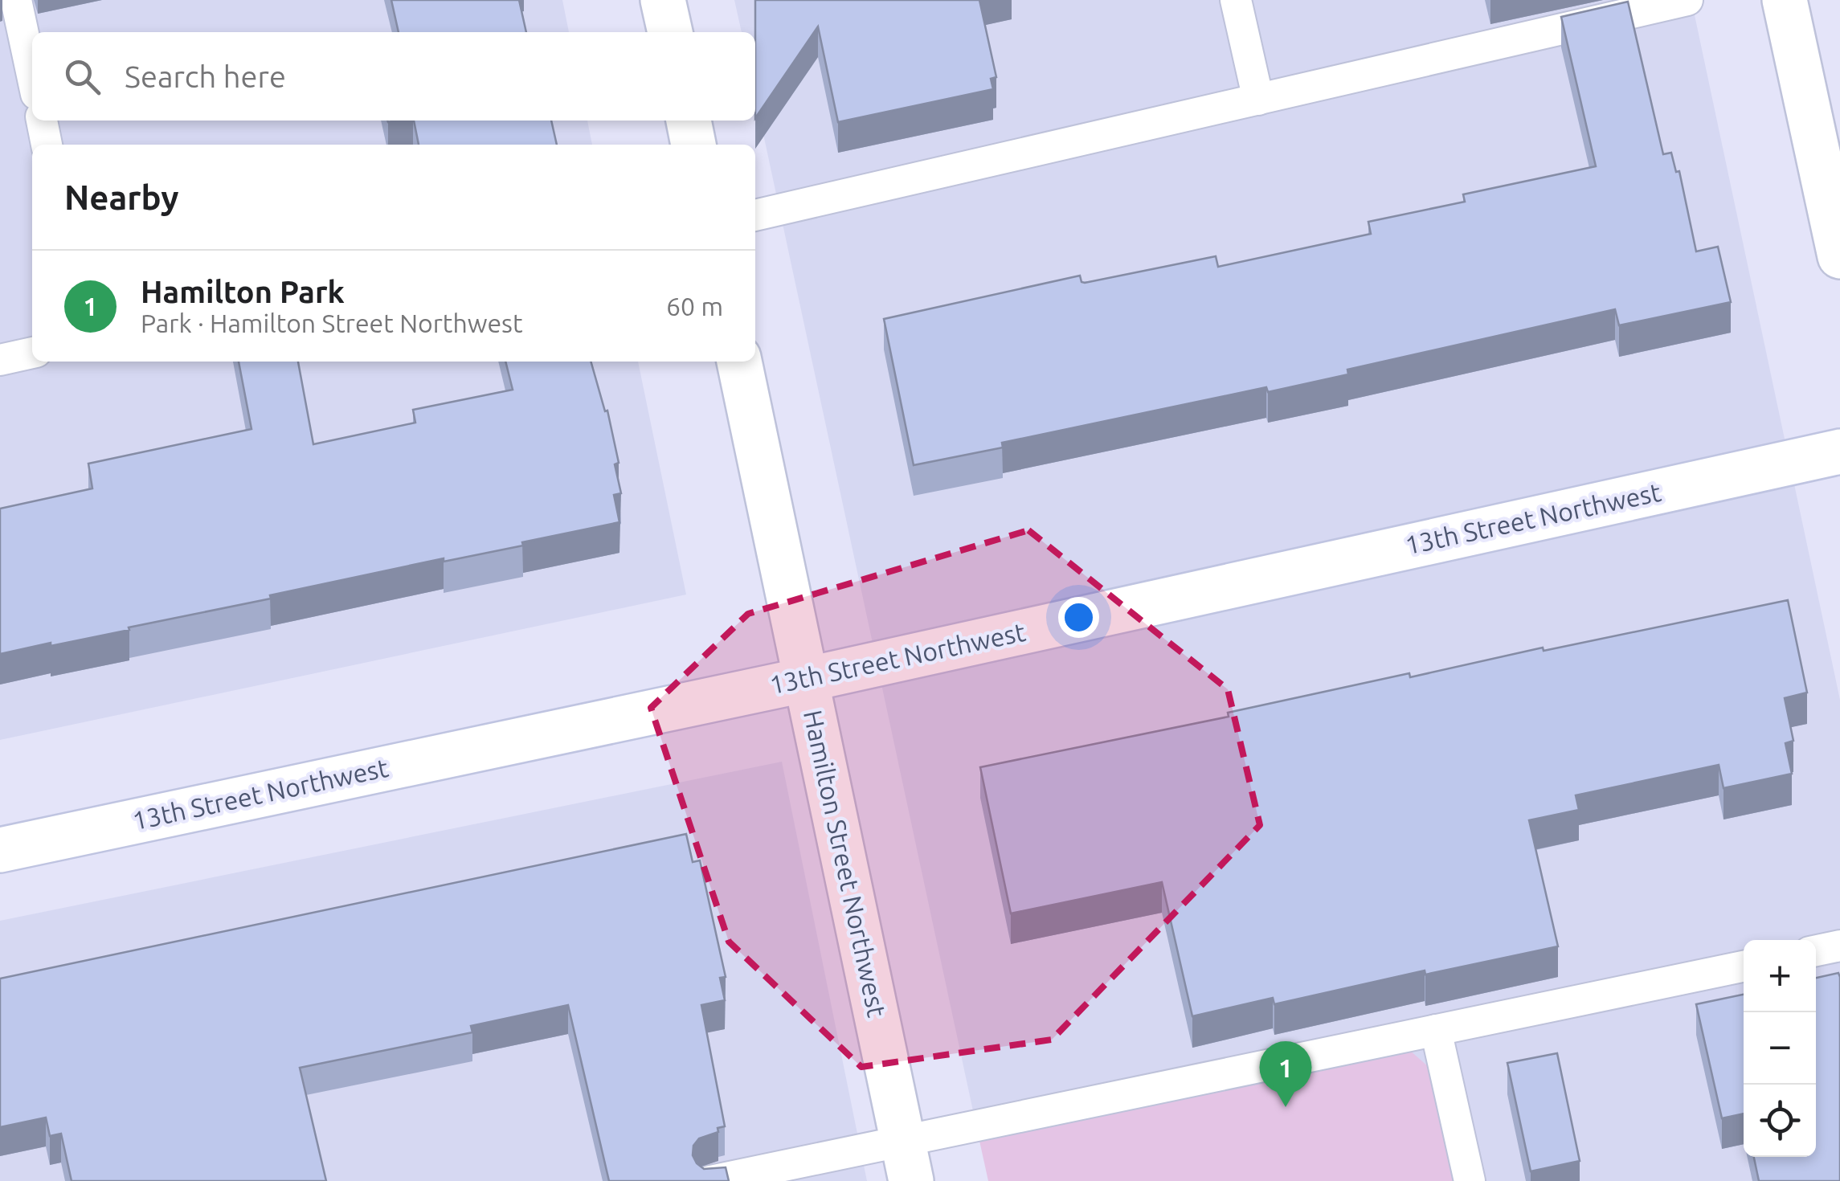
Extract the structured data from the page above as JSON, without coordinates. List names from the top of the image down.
{
  "streets": {
    "street": ["13th Street Northwest", "Hamilton Street Northwest"]
  },
  "crossings": [
    ["13th Street Northwest", "Hamilton Street Northwest"]
  ],
  "page": {
    "search": "Search here",
    "heading": "Nearby",
    "list": [
      {
        "mark": "1",
        "name": "Hamilton Park",
        "note": "Park · Hamilton Street Northwest",
        "value": "60 m"
      }
    ],
    "map_buttons": ["+", "−"],
    "pins": "1"
  }
}
